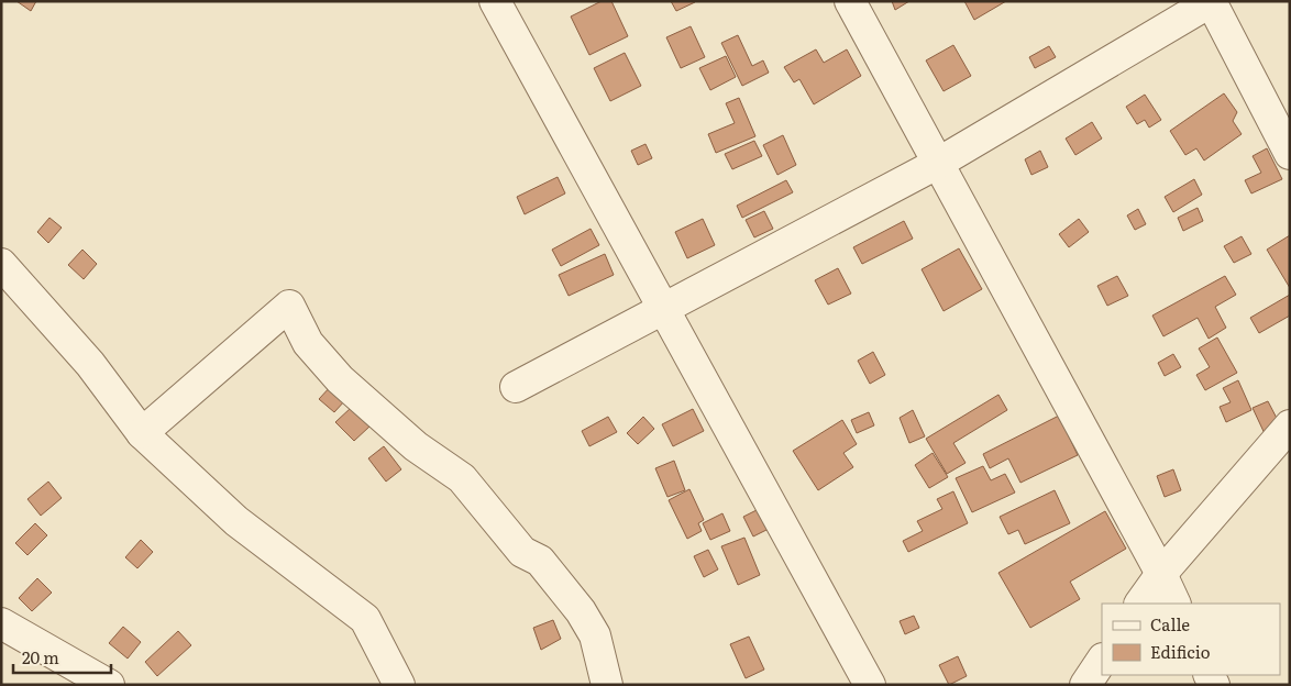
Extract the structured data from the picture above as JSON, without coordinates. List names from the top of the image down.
{
  "legend": ["Calle", "Edificio"],
  "scale_bar": "20 m"
}
